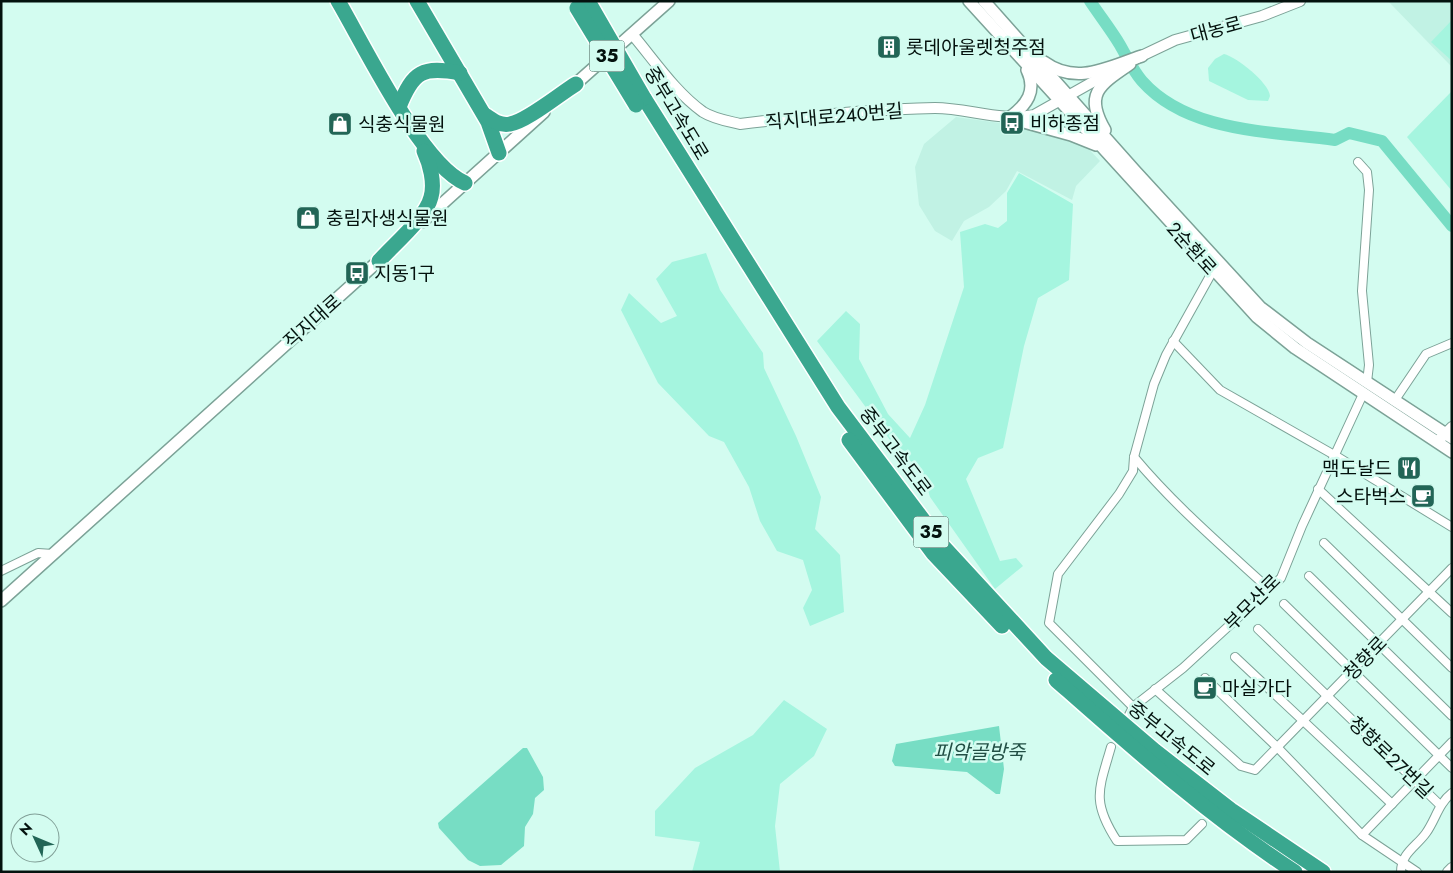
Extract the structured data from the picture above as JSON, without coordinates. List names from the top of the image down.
{
  "streets": {
    "highway": ["35", "중부고속도로"],
    "main road": ["2순환로", "직지대로"],
    "street": [
      "대농로",
      "직지대로240번길",
      "부모산로",
      "청향로",
      "청향로27번길"
    ]
  },
  "crossings": [
    ["직지대로240번길", "직지대로"],
    ["2순환로", "부모산로"],
    ["부모산로", "청향로"],
    ["청향로", "청향로27번길"]
  ],
  "water": ["피악골방죽"],
  "places": {
    "building": ["롯데아울렛청주점"],
    "bus stop": ["비하종점", "지동1구"],
    "shop": ["식충식물원", "충림자생식물원"],
    "restaurant": ["맥도날드"],
    "cafe": ["스타벅스", "마실가다"]
  },
  "north": "top left"
}
